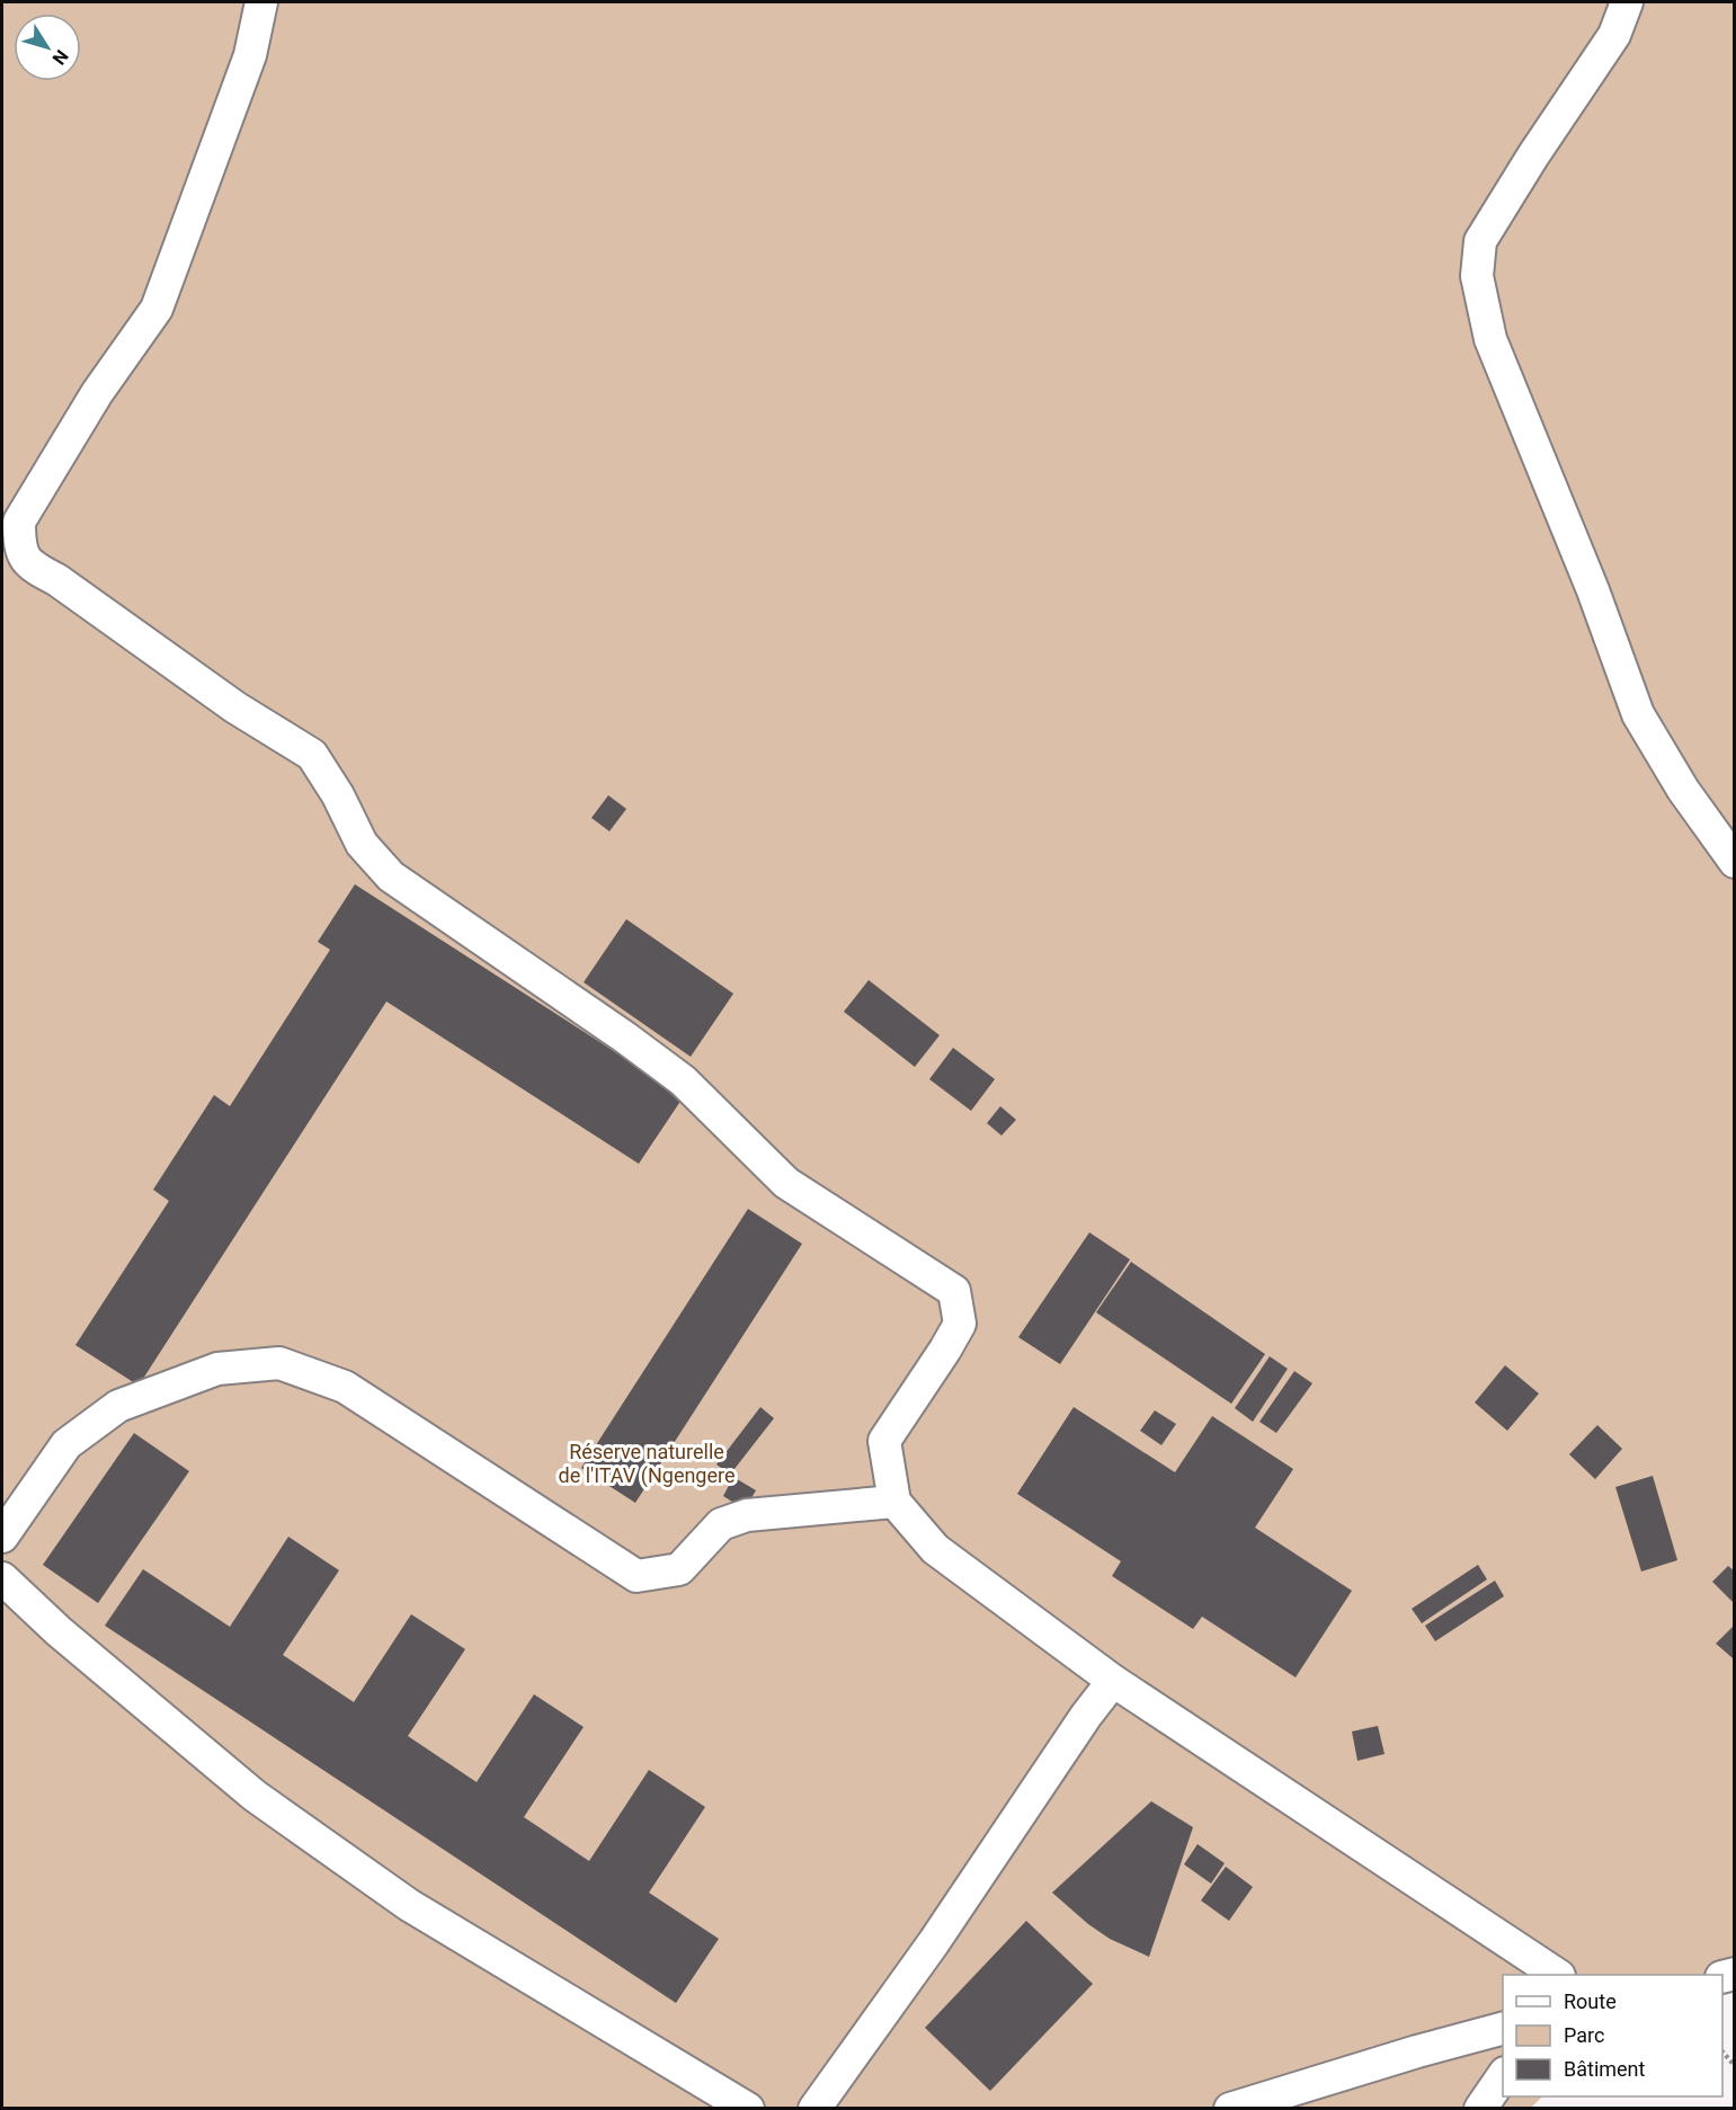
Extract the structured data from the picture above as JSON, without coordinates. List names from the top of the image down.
{
  "parks": ["Réserve naturelle de l'ITAV (Ngengere"],
  "legend": ["Route", "Parc", "Bâtiment"],
  "north": "bottom right"
}
